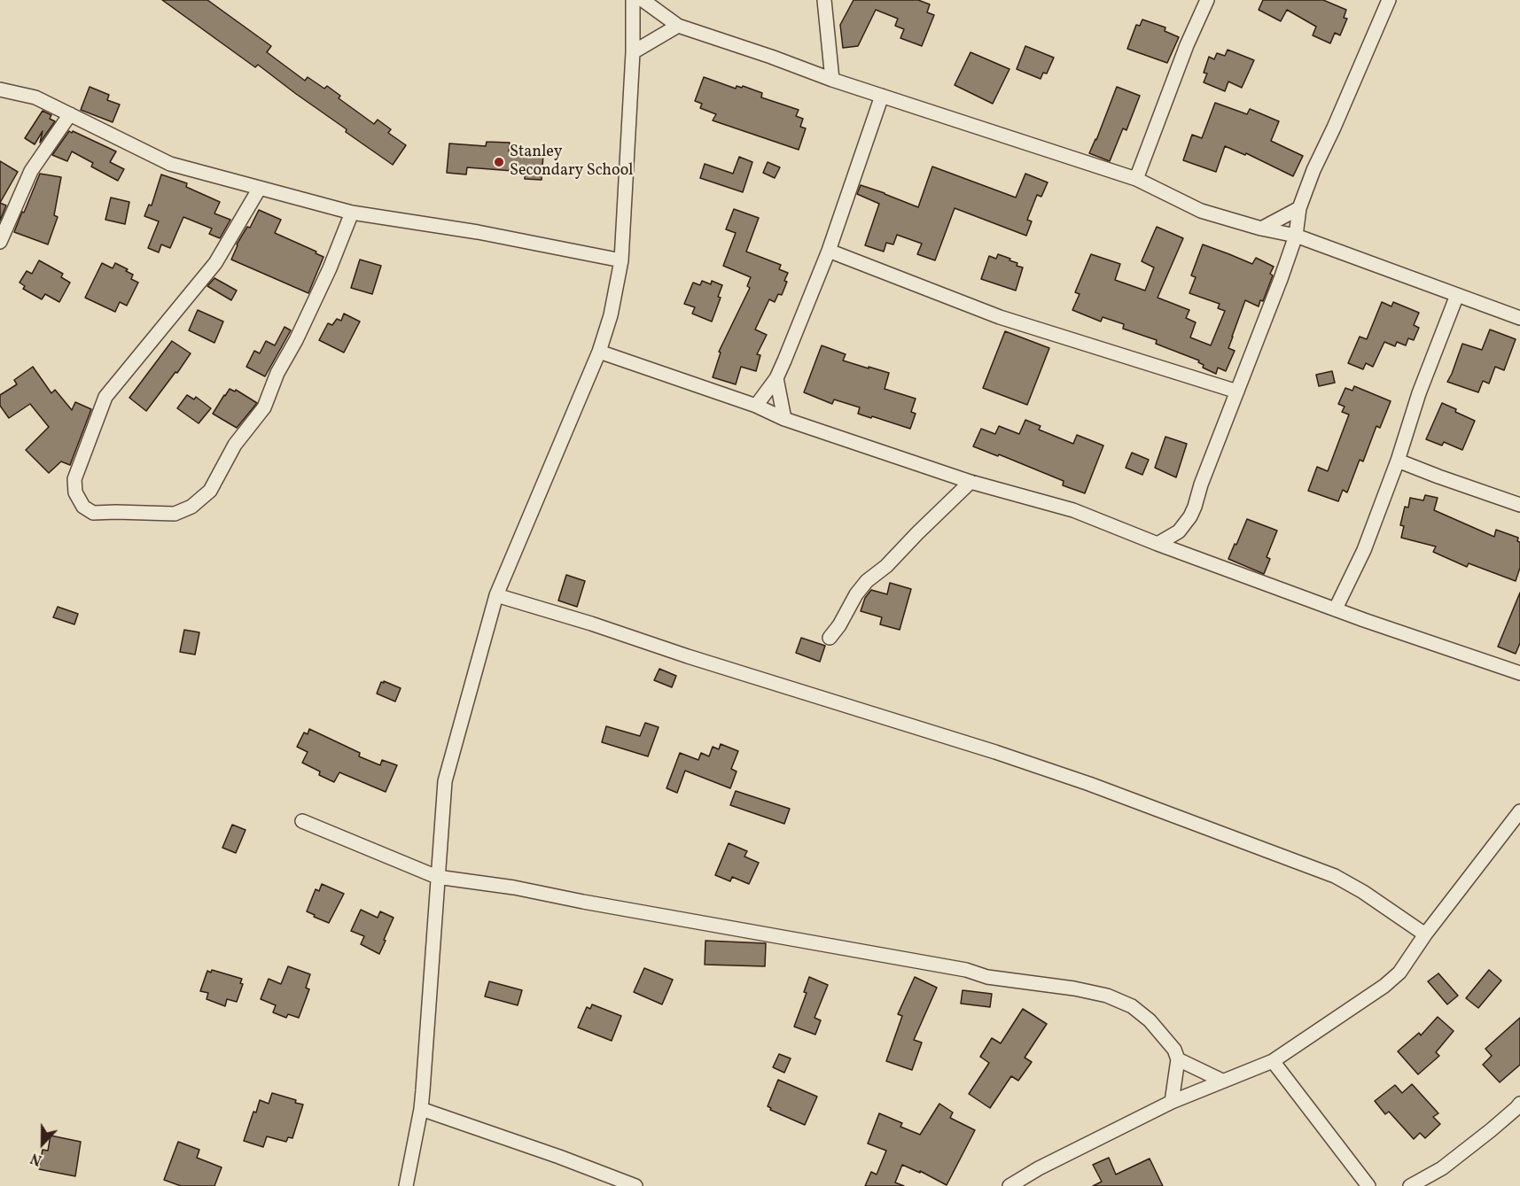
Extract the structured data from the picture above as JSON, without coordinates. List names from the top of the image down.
{
  "places": ["Stanley Secondary School"],
  "north": "bottom"
}
